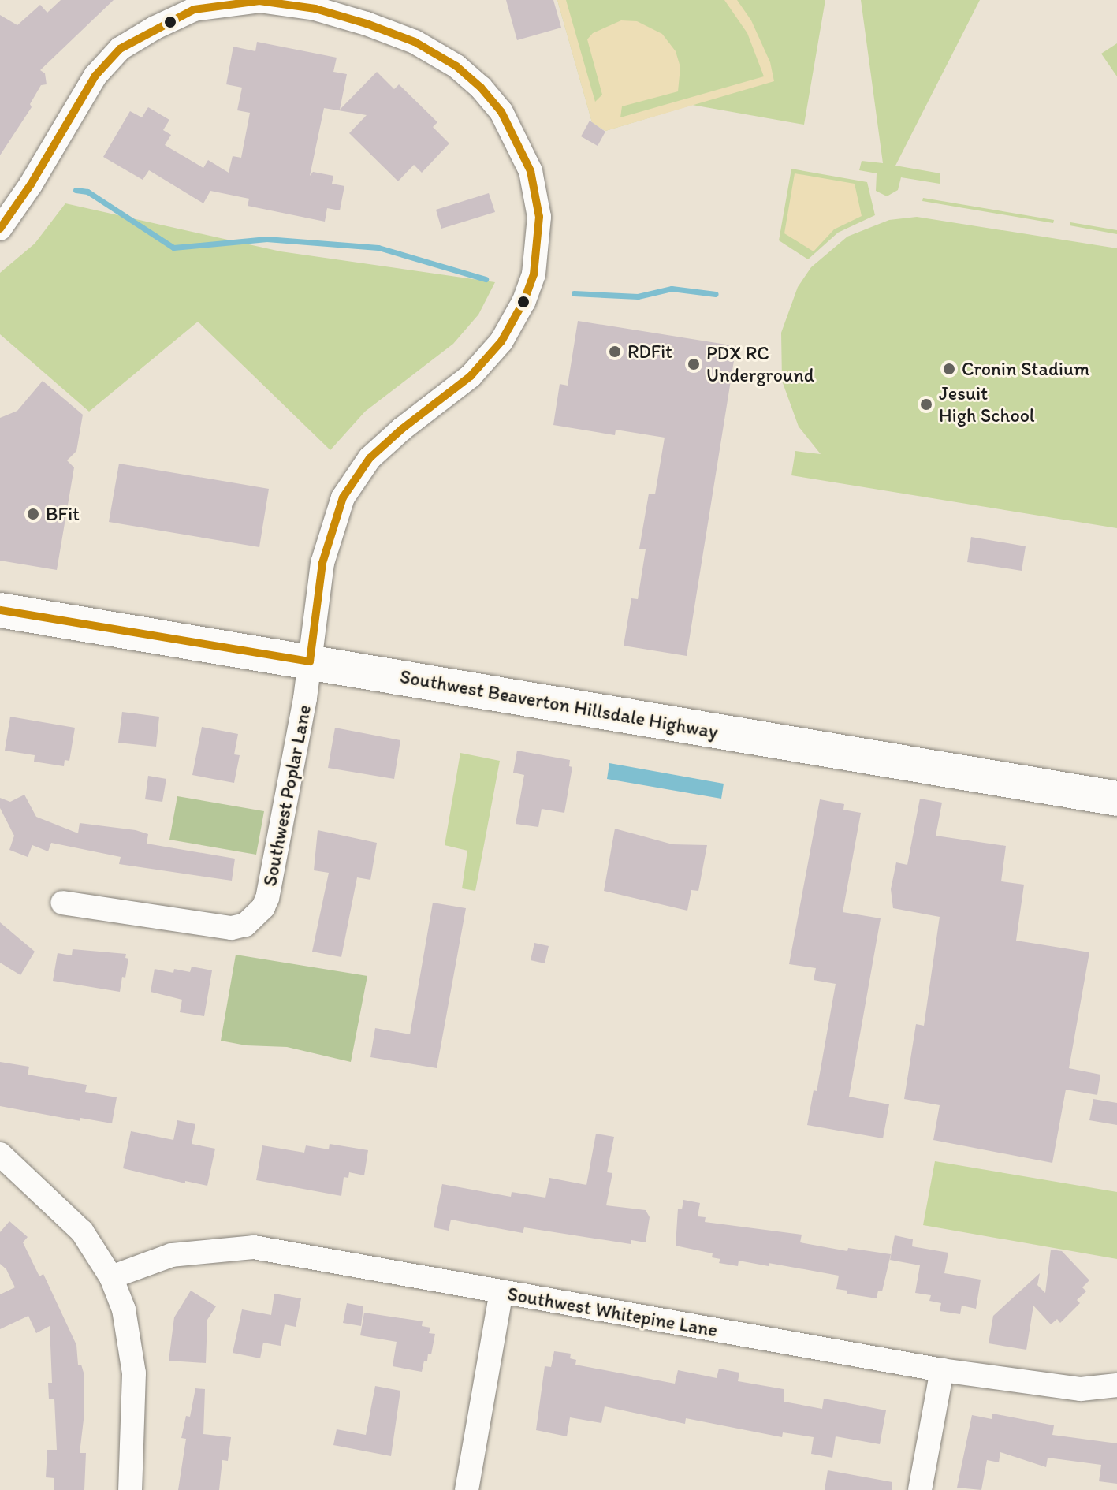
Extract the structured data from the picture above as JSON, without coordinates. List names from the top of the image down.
{
  "streets": {
    "main road": ["Southwest Beaverton Hillsdale Highway"],
    "street": ["Southwest Poplar Lane", "Southwest Whitepine Lane"]
  },
  "crossings": [
    ["Southwest Beaverton Hillsdale Highway", "Southwest Poplar Lane"]
  ],
  "places": [
    "RDFit",
    "PDX RC Underground",
    "Cronin Stadium",
    "Jesuit High School",
    "BFit"
  ]
}
